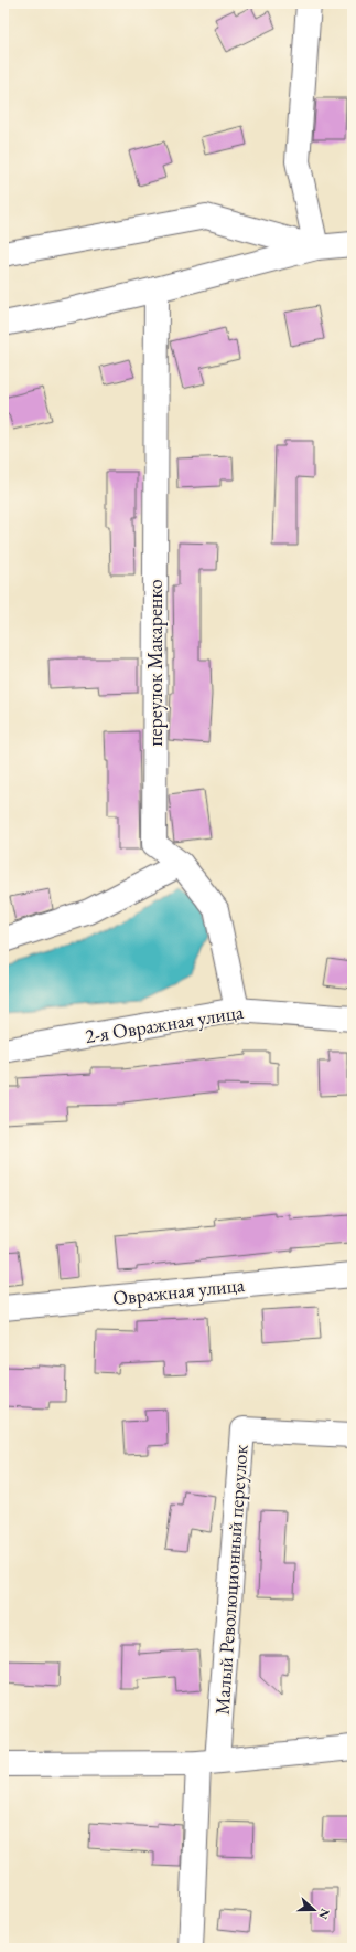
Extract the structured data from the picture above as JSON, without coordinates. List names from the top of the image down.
{
  "streets": {
    "street": [
      "переулок Макаренко",
      "2-я Овражная улица",
      "Овражная улица",
      "Малый Революционный переулок"
    ]
  },
  "crossings": [
    ["переулок Макаренко", "2-я Овражная улица"]
  ],
  "north": "right"
}
